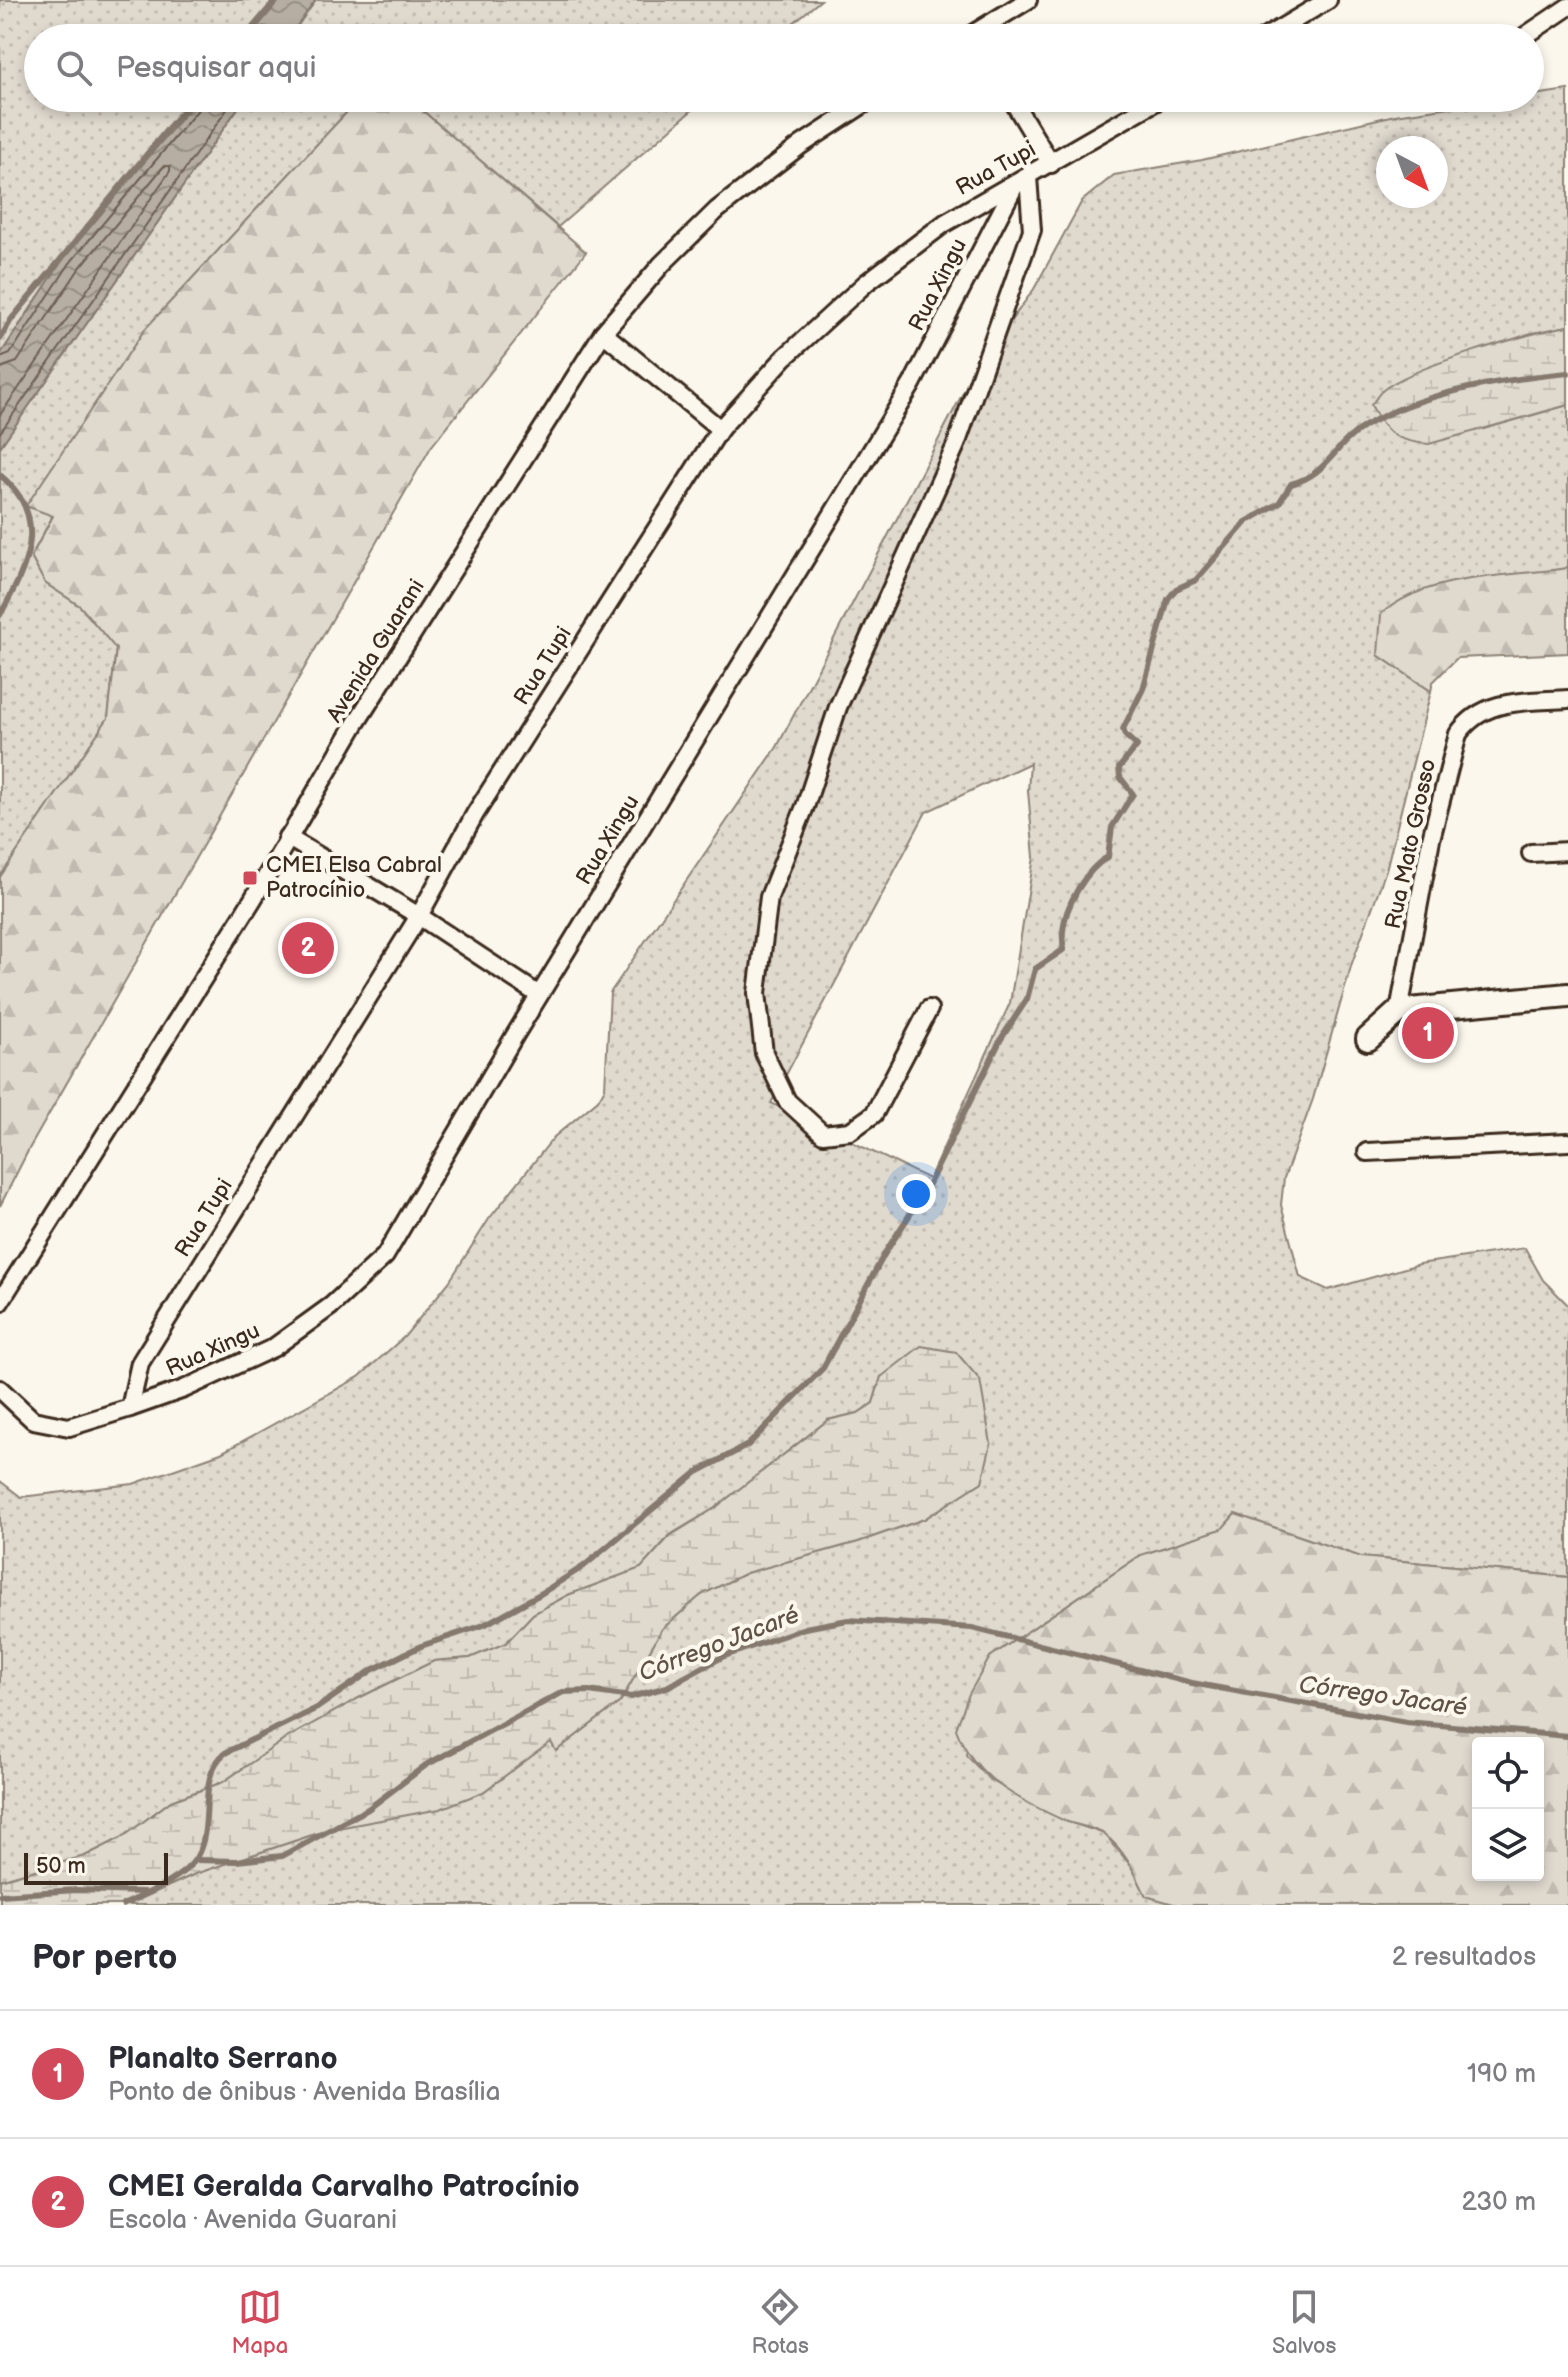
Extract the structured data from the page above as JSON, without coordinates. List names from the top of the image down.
{
  "streets": {
    "street": [
      "Rua Tupi",
      "Rua Xingu",
      "Avenida Guarani",
      "Rua Mato Grosso"
    ]
  },
  "crossings": [
    ["Rua Tupi", "Rua Xingu"]
  ],
  "water": ["Córrego Jacaré"],
  "places": {
    "transit": ["CMEI Elsa Cabral Patrocínio"]
  },
  "scale_bar": "50 m",
  "north": "bottom right",
  "page": {
    "search": "Pesquisar aqui",
    "pins": ["2", "1"],
    "scale": "50 m",
    "heading": ["Por perto", "2 resultados"],
    "list": [
      {
        "mark": "1",
        "name": "Planalto Serrano",
        "note": "Ponto de ônibus · Avenida Brasília",
        "value": "190 m"
      },
      {
        "mark": "2",
        "name": "CMEI Geralda Carvalho Patrocínio",
        "note": "Escola · Avenida Guarani",
        "value": "230 m"
      }
    ],
    "nav": ["Mapa", "Rotas", "Salvos"]
  }
}
